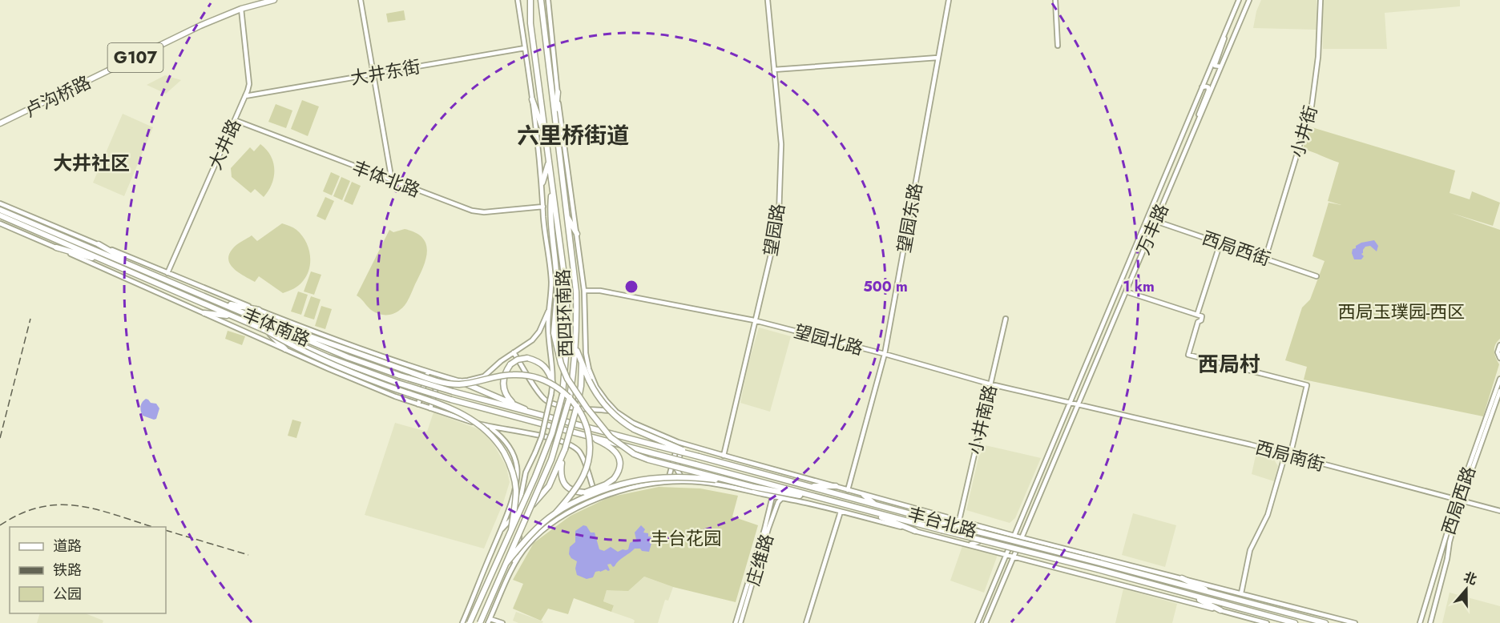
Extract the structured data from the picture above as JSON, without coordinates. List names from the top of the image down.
{
  "streets": {
    "highway": [
      "G107",
      "卢沟桥路",
      "西四环南路",
      "丰体南路",
      "丰台北路"
    ],
    "street": [
      "大井东街",
      "小井街",
      "大井路",
      "丰体北路",
      "望园东路",
      "万丰路",
      "望园路",
      "西局西街",
      "望园北路",
      "小井南路",
      "西局南街",
      "西局西路",
      "庄维路"
    ]
  },
  "crossings": [
    ["大井东街", "大井路"],
    ["大井东街", "西四环南路"],
    ["卢沟桥路", "大井路"],
    ["小井街", "西局西街"],
    ["大井路", "丰体北路"],
    ["大井路", "丰体南路"],
    ["丰体北路", "西四环南路"],
    ["望园东路", "望园北路"],
    ["望园东路", "丰台北路"],
    ["万丰路", "西局西街"],
    ["万丰路", "望园北路"],
    ["万丰路", "西局南街"],
    ["万丰路", "丰台北路"],
    ["望园路", "望园北路"],
    ["望园路", "丰台北路"],
    ["西四环南路", "望园北路"],
    ["西四环南路", "丰台北路"],
    ["丰体南路", "丰台北路"],
    ["望园北路", "小井南路"],
    ["望园北路", "西局南街"],
    ["小井南路", "丰台北路"],
    ["西局南街", "西局西路"],
    ["丰台北路", "庄维路"]
  ],
  "districts": ["六里桥街道", "大井社区", "西局村"],
  "parks": ["西局玉璞园-西区", "丰台花园"],
  "legend": ["道路", "铁路", "公园"],
  "north": "top",
  "rings": ["500 m", "1 km"]
}
